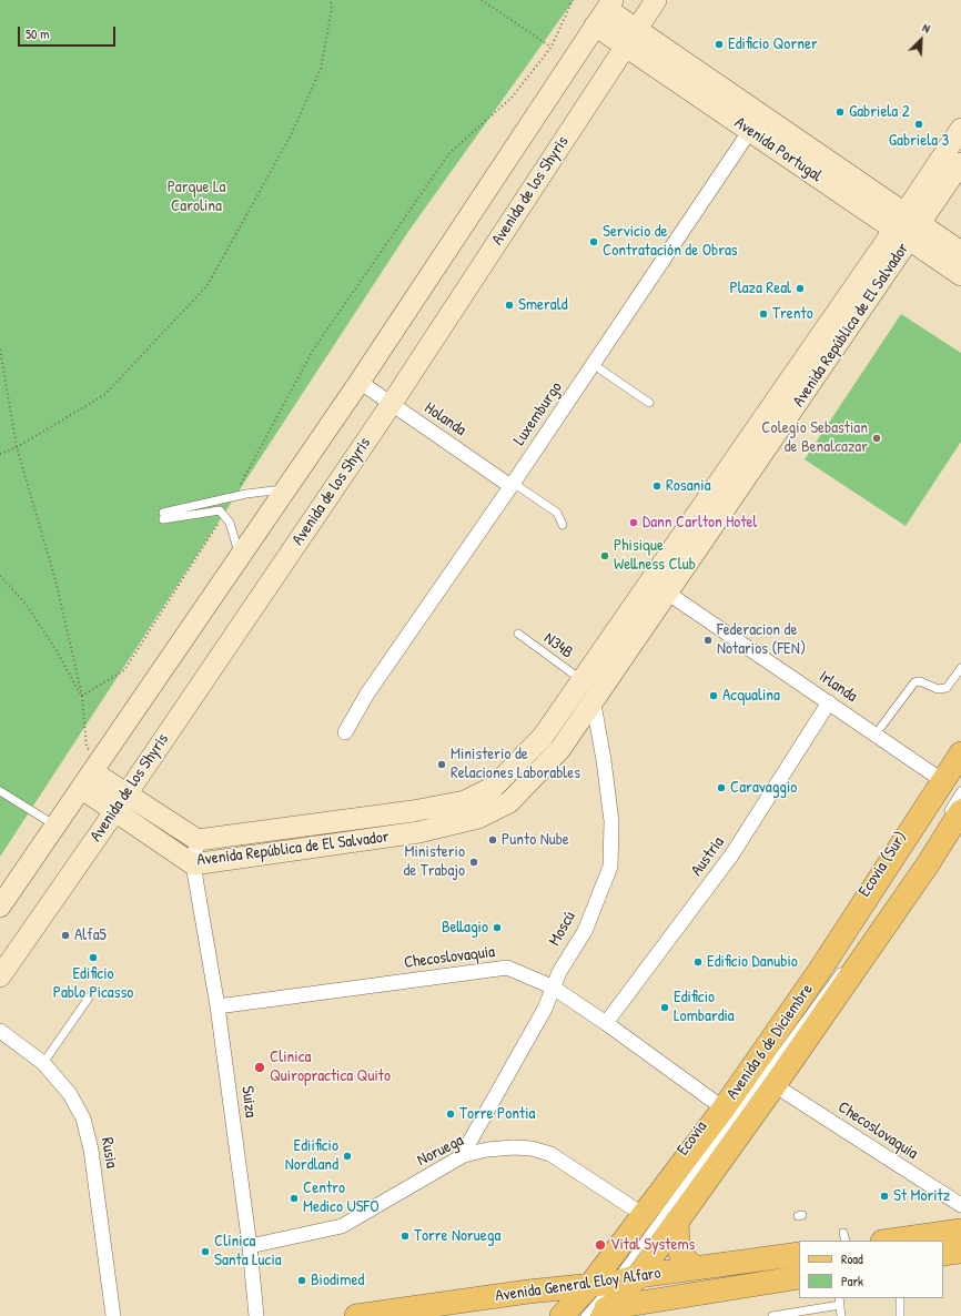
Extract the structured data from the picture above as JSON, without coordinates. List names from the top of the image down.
{
  "streets": {
    "main road": [
      "Avenida Portugal",
      "Avenida de los Shyris",
      "Avenida República de El Salvador",
      "Avenida 6 de Diciembre",
      "Avenida General Eloy Alfaro"
    ],
    "street": [
      "Luxemburgo",
      "Holanda",
      "Irlanda",
      "Austria",
      "Moscú",
      "Checoslovaquia",
      "Suiza",
      "Noruega",
      "Rusia"
    ],
    "lane": ["N34B", "Ecovia"]
  },
  "crossings": [
    ["Avenida Portugal", "Avenida de los Shyris"],
    ["Avenida Portugal", "Avenida República de El Salvador"],
    ["Avenida Portugal", "Luxemburgo"],
    ["Avenida de los Shyris", "Avenida República de El Salvador"],
    ["Avenida de los Shyris", "Holanda"],
    ["Avenida República de El Salvador", "N34B"],
    ["Avenida República de El Salvador", "Irlanda"],
    ["Avenida República de El Salvador", "Moscú"],
    ["Avenida República de El Salvador", "Suiza"],
    ["Luxemburgo", "Holanda"],
    ["Irlanda", "Austria"],
    ["Irlanda", "Avenida 6 de Diciembre"],
    ["Austria", "Checoslovaquia"],
    ["Moscú", "Checoslovaquia"],
    ["Moscú", "Noruega"],
    ["Checoslovaquia", "Avenida 6 de Diciembre"],
    ["Checoslovaquia", "Suiza"],
    ["Avenida 6 de Diciembre", "Ecovia"],
    ["Avenida 6 de Diciembre", "Noruega"],
    ["Avenida 6 de Diciembre", "Avenida General Eloy Alfaro"],
    ["Suiza", "Noruega"],
    ["Ecovia", "Avenida General Eloy Alfaro"]
  ],
  "parks": ["Parque La Carolina"],
  "places": [
    "Edificio Qorner",
    "Gabriela 2",
    "Gabriela 3",
    "Servicio de Contratación de Obras",
    "Plaza Real",
    "Smerald",
    "Trento",
    "Colegio Sebastian de Benalcazar",
    "Rosania",
    "Dann Carlton Hotel",
    "Phisique Wellness Club",
    "Federacion de Notarios (FEN)",
    "Acqualina",
    "Ministerio de Relaciones Laborables",
    "Caravaggio",
    "Punto Nube",
    "Ministerio de Trabajo",
    "Bellagio",
    "Alfa5",
    "Edificio Pablo Picasso",
    "Edificio Danubio",
    "Edificio Lombardia",
    "Clinica Quiropractica Quito",
    "Torre Pontia",
    "Ediificio Nordland",
    "St Moritz",
    "Centro Medico USFO",
    "Torre Noruega",
    "Vital Systems",
    "Clínica Santa Lucia",
    "Biodimed"
  ],
  "legend": ["Road", "Park"],
  "scale_bar": "50 m",
  "north": "top right"
}
